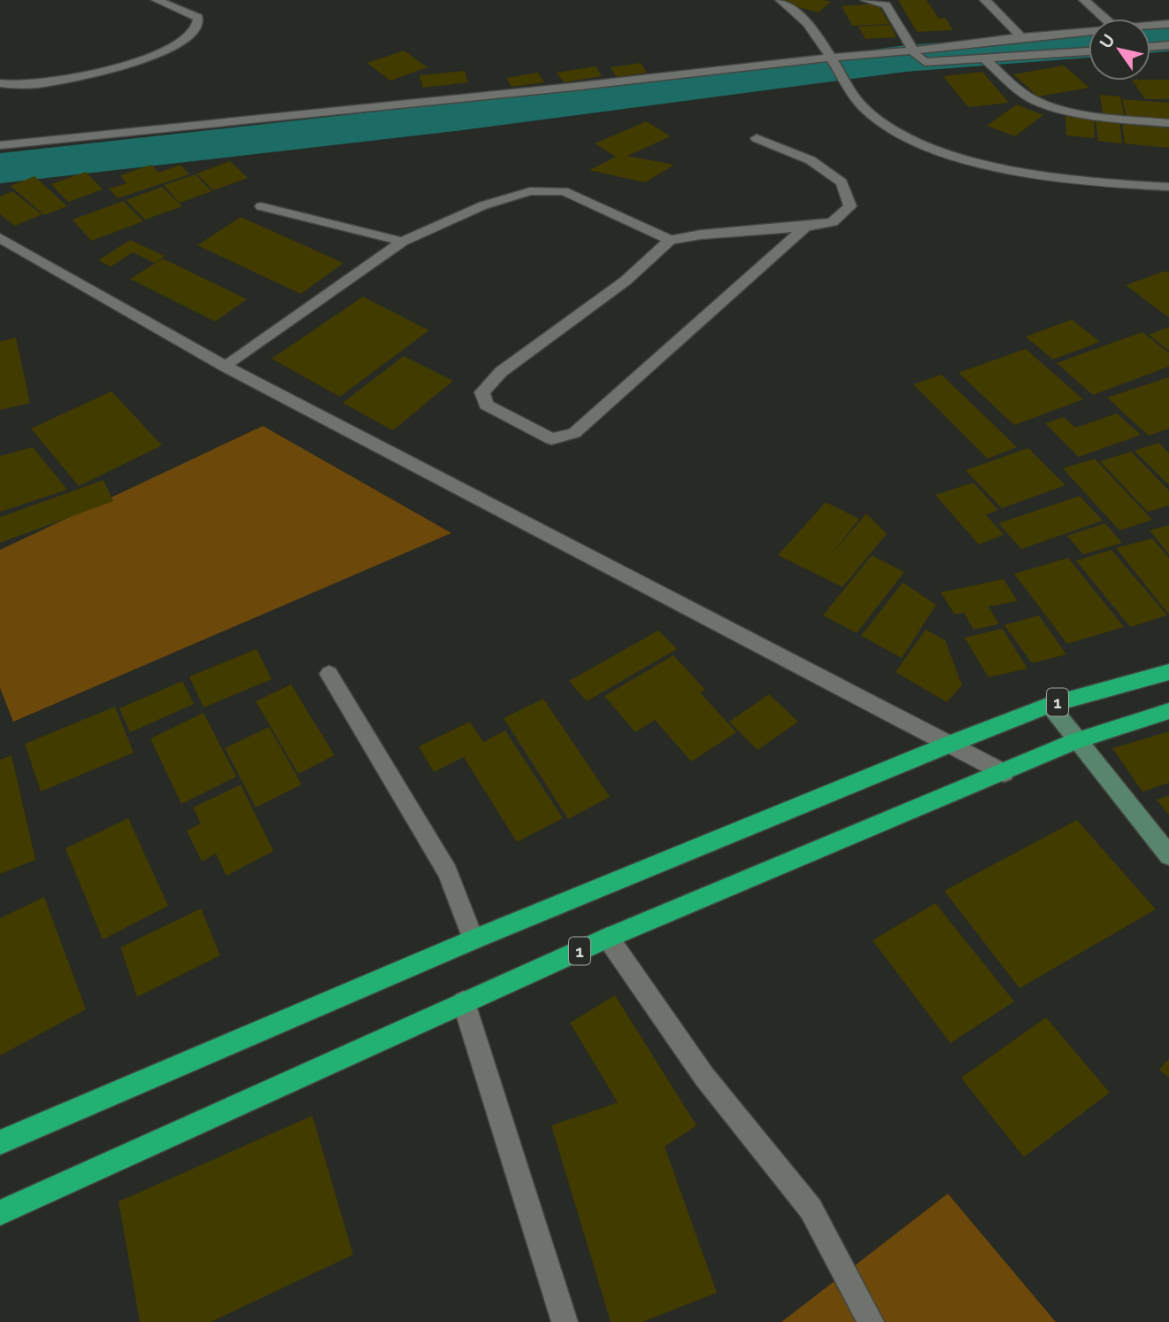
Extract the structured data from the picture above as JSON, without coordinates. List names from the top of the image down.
{
  "streets": {
    "highway": ["1"]
  },
  "north": "top left"
}
